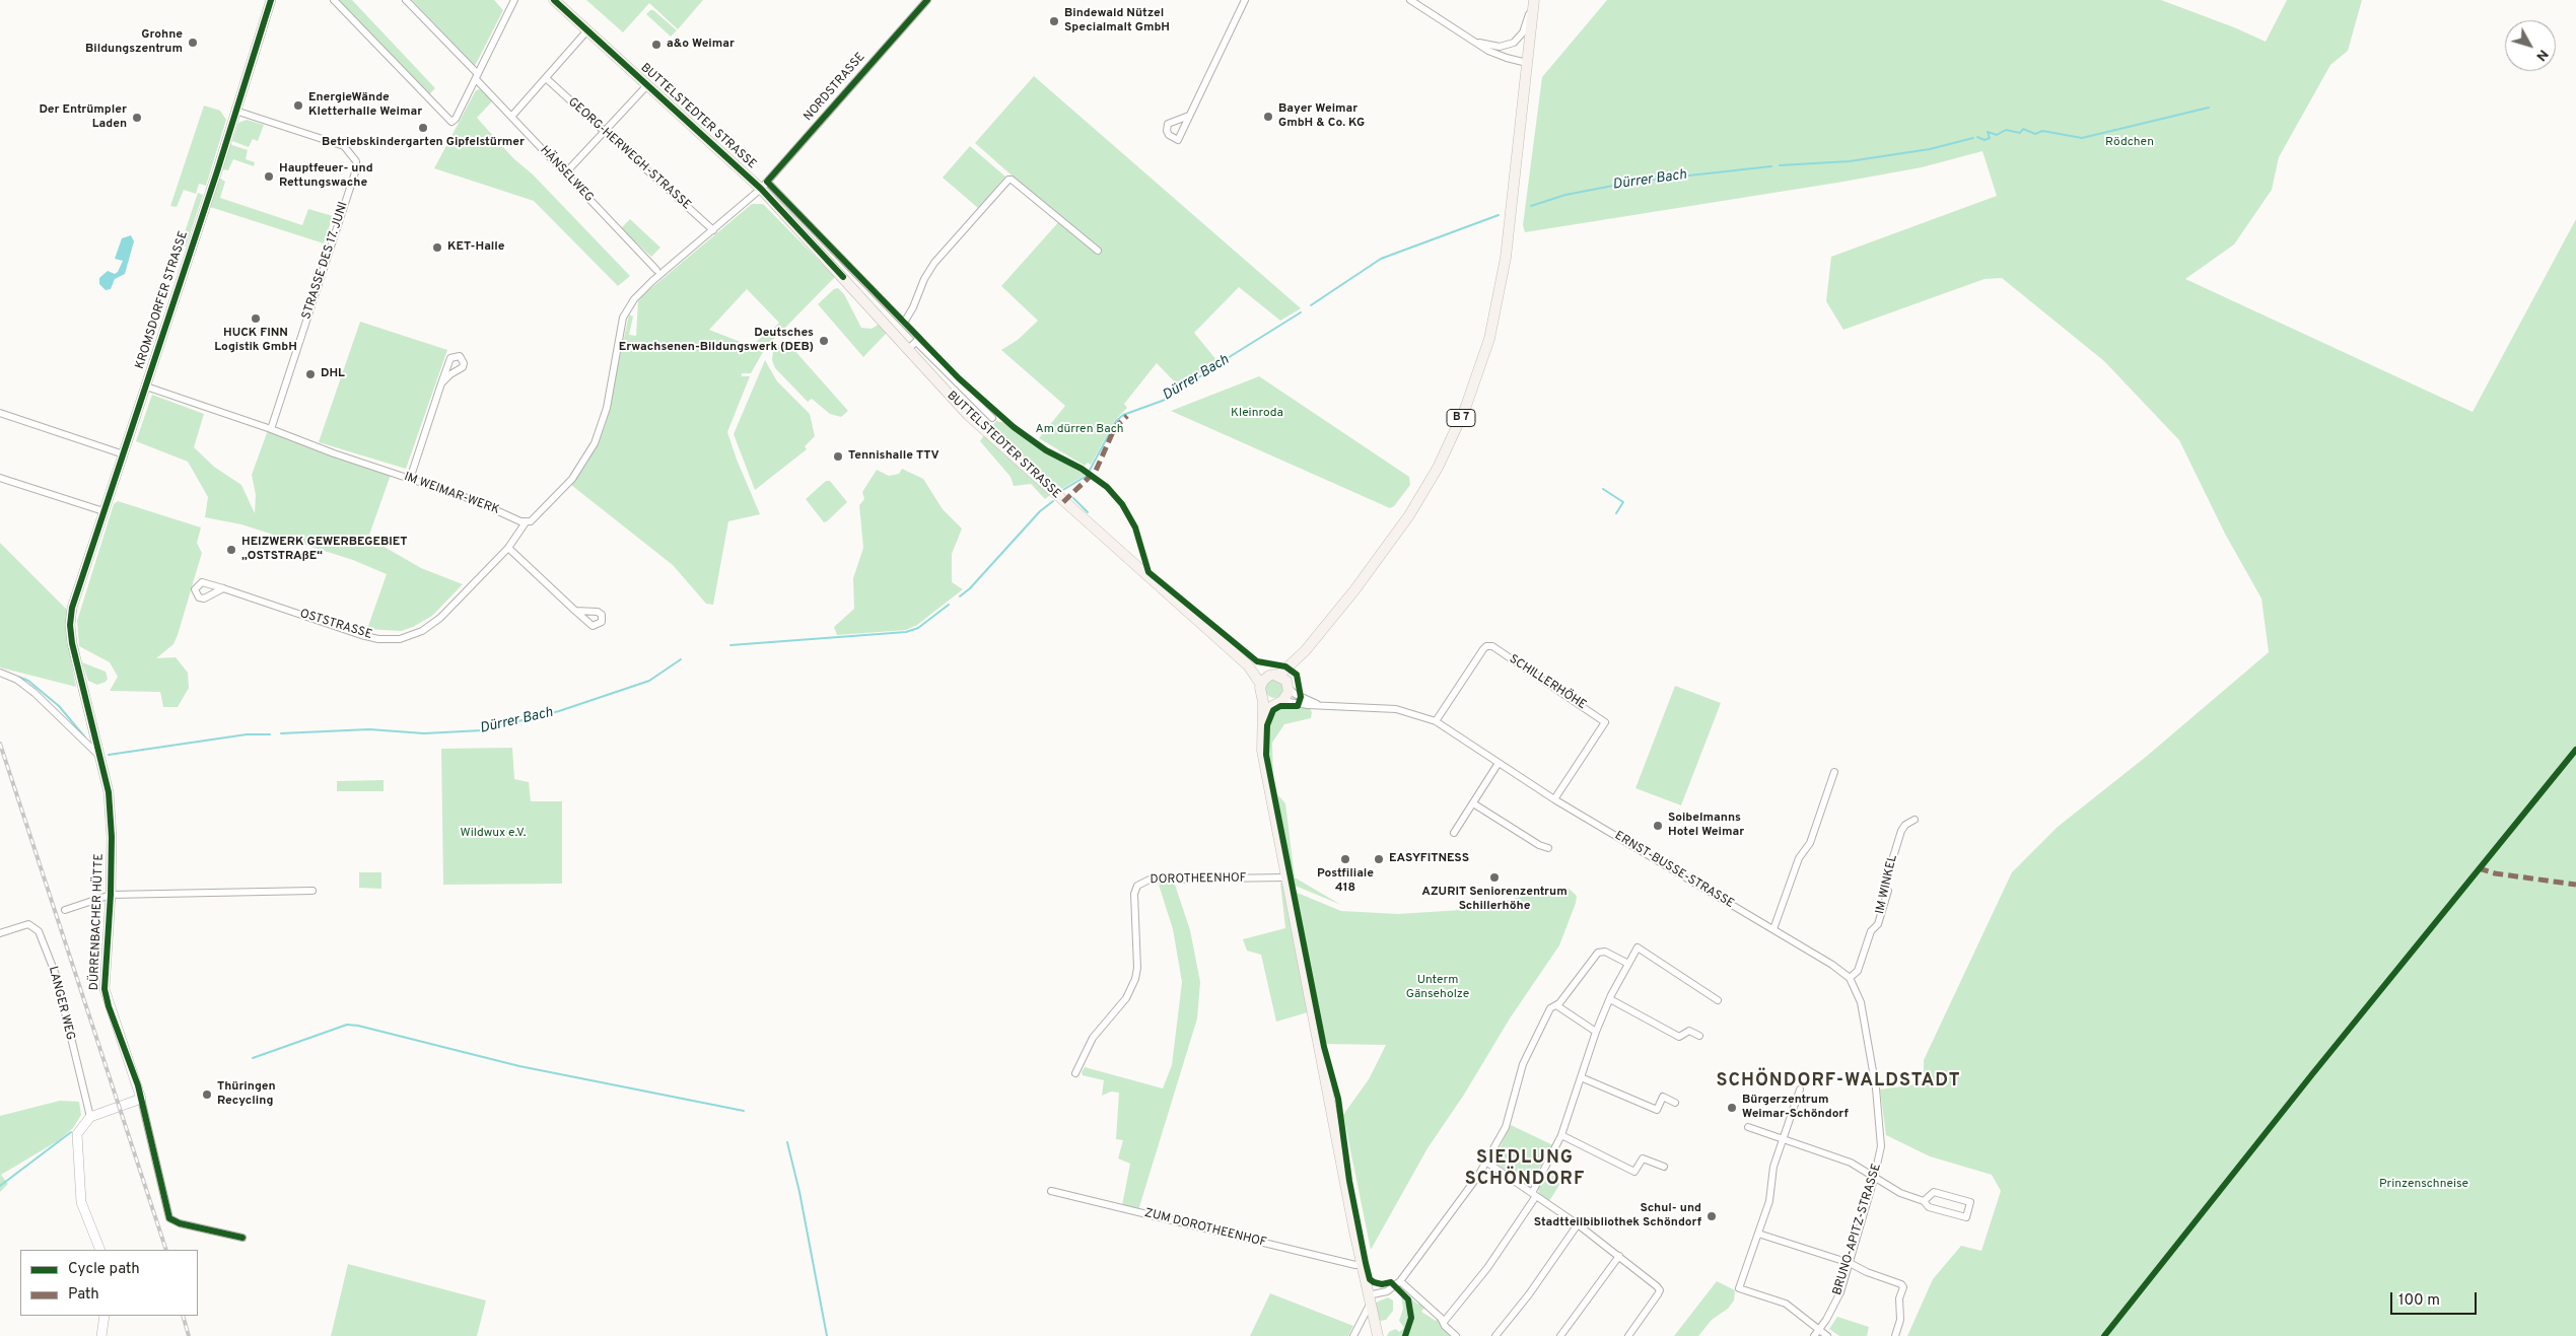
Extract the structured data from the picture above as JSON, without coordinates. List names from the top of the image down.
{
  "streets": {
    "main road": ["BUTTELSTEDTER STRASSE", "B 7"],
    "street": [
      "NORDSTRASSE",
      "GEORG-HERWEGH-STRASSE",
      "HÄNSELWEG",
      "STRASSE DES 17. JUNI",
      "KROMSDORFER STRASSE",
      "IM WEIMAR-WERK",
      "OSTSTRASSE",
      "SCHILLERHÖHE",
      "ERNST-BUSSE-STRASSE",
      "DOROTHEENHOF",
      "IM WINKEL",
      "DÜRRENBACHER HÜTTE",
      "LANGER WEG",
      "ZUM DOROTHEENHOF",
      "BRUNO-APITZ-STRASSE"
    ]
  },
  "crossings": [
    ["NORDSTRASSE", "BUTTELSTEDTER STRASSE"],
    ["STRASSE DES 17. JUNI", "KROMSDORFER STRASSE"],
    ["STRASSE DES 17. JUNI", "IM WEIMAR-WERK"],
    ["KROMSDORFER STRASSE", "IM WEIMAR-WERK"],
    ["KROMSDORFER STRASSE", "DÜRRENBACHER HÜTTE"],
    ["B 7", "ERNST-BUSSE-STRASSE"],
    ["IM WEIMAR-WERK", "OSTSTRASSE"],
    ["SCHILLERHÖHE", "ERNST-BUSSE-STRASSE"],
    ["ERNST-BUSSE-STRASSE", "IM WINKEL"],
    ["ERNST-BUSSE-STRASSE", "BRUNO-APITZ-STRASSE"],
    ["IM WINKEL", "BRUNO-APITZ-STRASSE"]
  ],
  "districts": ["SCHÖNDORF-WALDSTADT", "SIEDLUNG SCHÖNDORF"],
  "water": ["Dürrer Bach"],
  "parks": [
    "Rödchen",
    "Kleinroda",
    "Am dürren Bach",
    "Wildwux e.V.",
    "Unterm Gänseholze",
    "Prinzenschneise"
  ],
  "places": [
    "Bindewald Nützel Specialmalt GmbH",
    "Grohne Bildungszentrum",
    "a&o Weimar",
    "EnergieWände Kletterhalle Weimar",
    "Bayer Weimar GmbH & Co. KG",
    "Der Entrümpler Laden",
    "Betriebskindergarten Gipfelstürmer",
    "Hauptfeuer- und Rettungswache",
    "KET-Halle",
    "HUCK FINN Logistik GmbH",
    "Deutsches Erwachsenen-Bildungswerk (DEB)",
    "DHL",
    "Tennishalle TTV",
    "HEIZWERK GEWERBEGEBIET „OSTSTRAßE“",
    "Soibelmanns Hotel Weimar",
    "Postfiliale 418",
    "EASYFITNESS",
    "AZURIT Seniorenzentrum Schillerhöhe",
    "Thüringen Recycling",
    "Bürgerzentrum Weimar-Schöndorf",
    "Schul- und Stadtteilbibliothek Schöndorf"
  ],
  "legend": ["Cycle path", "Path"],
  "scale_bar": "100 m",
  "north": "bottom right"
}
